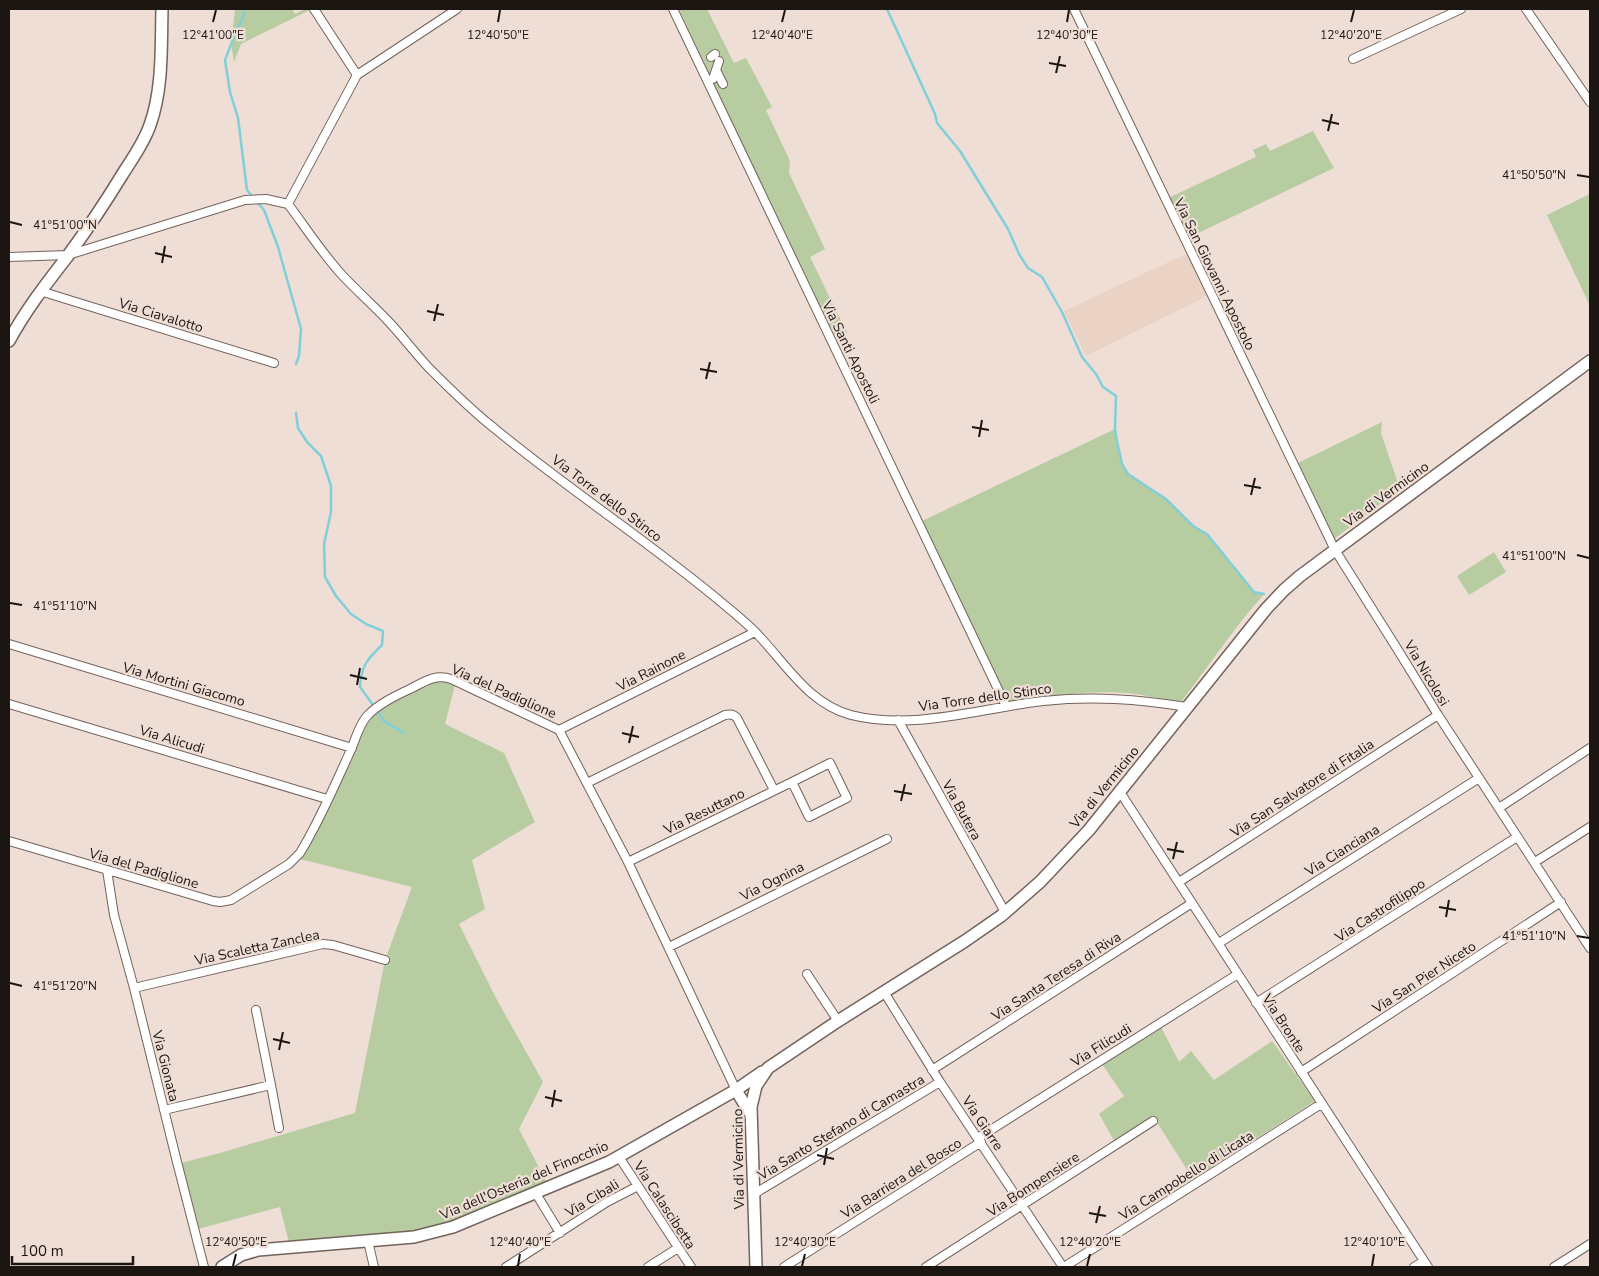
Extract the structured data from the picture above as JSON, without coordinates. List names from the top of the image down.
{
  "streets": {
    "main road": ["Via di Vermicino", "Via dell'Osteria del Finocchio"],
    "street": [
      "Via San Giovanni Apostolo",
      "Via Ciavalotto",
      "Via Santi Apostoli",
      "Via Torre dello Stinco",
      "Via Rainone",
      "Via Nicolosi",
      "Via Mortini Giacomo",
      "Via del Padiglione",
      "Via Alicudi",
      "Via San Salvatore di Fitalia",
      "Via Butera",
      "Via Resuttano",
      "Via Cianciana",
      "Via Ognina",
      "Via Castrofilippo",
      "Via Scaletta Zanclea",
      "Via Santa Teresa di Riva",
      "Via San Pier Niceto",
      "Via Bronte",
      "Via Filicudi",
      "Via Gionata",
      "Via Giarre",
      "Via Santo Stefano di Camastra",
      "Via Campobello di Licata",
      "Via Barriera del Bosco",
      "Via Bompensiere",
      "Via Cibali",
      "Via Calascibetta"
    ]
  },
  "crossings": [
    ["Via San Giovanni Apostolo", "Via di Vermicino"],
    ["Via San Giovanni Apostolo", "Via Nicolosi"],
    ["Via Santi Apostoli", "Via Torre dello Stinco"],
    ["Via di Vermicino", "Via Torre dello Stinco"],
    ["Via di Vermicino", "Via Nicolosi"],
    ["Via di Vermicino", "Via Butera"],
    ["Via di Vermicino", "Via Bronte"],
    ["Via di Vermicino", "Via Giarre"],
    ["Via di Vermicino", "Via Santo Stefano di Camastra"],
    ["Via di Vermicino", "Via dell'Osteria del Finocchio"],
    ["Via Torre dello Stinco", "Via Rainone"],
    ["Via Torre dello Stinco", "Via Butera"],
    ["Via Rainone", "Via del Padiglione"],
    ["Via Nicolosi", "Via San Salvatore di Fitalia"],
    ["Via Nicolosi", "Via Cianciana"],
    ["Via Nicolosi", "Via Castrofilippo"],
    ["Via Nicolosi", "Via San Pier Niceto"],
    ["Via Mortini Giacomo", "Via del Padiglione"],
    ["Via del Padiglione", "Via Alicudi"],
    ["Via del Padiglione", "Via Resuttano"],
    ["Via del Padiglione", "Via Ognina"],
    ["Via del Padiglione", "Via Gionata"],
    ["Via del Padiglione", "Via dell'Osteria del Finocchio"],
    ["Via San Salvatore di Fitalia", "Via Bronte"],
    ["Via Cianciana", "Via Bronte"],
    ["Via Castrofilippo", "Via Bronte"],
    ["Via Scaletta Zanclea", "Via Gionata"],
    ["Via Santa Teresa di Riva", "Via Bronte"],
    ["Via Santa Teresa di Riva", "Via Giarre"],
    ["Via San Pier Niceto", "Via Bronte"],
    ["Via Bronte", "Via Filicudi"],
    ["Via Bronte", "Via Campobello di Licata"],
    ["Via Filicudi", "Via Giarre"],
    ["Via Filicudi", "Via Barriera del Bosco"],
    ["Via Giarre", "Via Santo Stefano di Camastra"],
    ["Via Giarre", "Via Campobello di Licata"],
    ["Via Giarre", "Via Barriera del Bosco"],
    ["Via Giarre", "Via Bompensiere"],
    ["Via dell'Osteria del Finocchio", "Via Cibali"],
    ["Via dell'Osteria del Finocchio", "Via Calascibetta"],
    ["Via Cibali", "Via Calascibetta"]
  ],
  "scale_bar": "100 m",
  "coordinates": [
    "12°41'00\"E",
    "12°40'50\"E",
    "12°40'40\"E",
    "12°40'30\"E",
    "12°40'20\"E",
    "41°50'50\"N",
    "41°51'00\"N",
    "41°51'10\"N",
    "41°51'20\"N",
    "12°40'10\"E"
  ]
}
